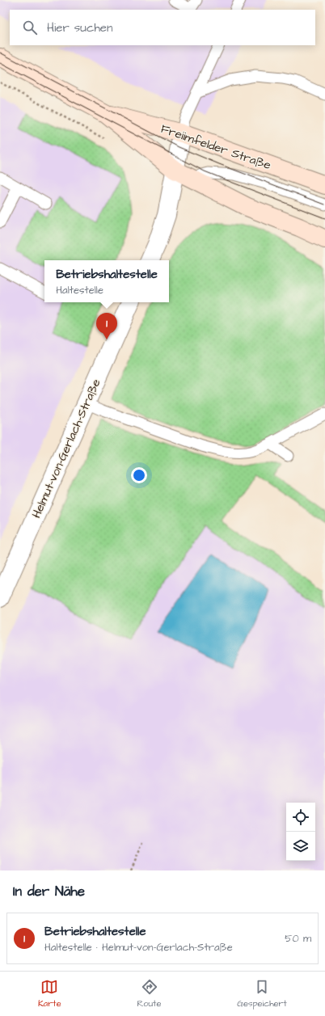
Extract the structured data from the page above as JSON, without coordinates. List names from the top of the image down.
{
  "streets": {
    "street": ["Freiimfelder Straße", "Helmut-von-Gerlach-Straße"]
  },
  "page": {
    "search": "Hier suchen",
    "popup": ["Betriebshaltestelle", "Haltestelle"],
    "pins": "1",
    "heading": "In der Nähe",
    "list": [
      {
        "mark": "1",
        "name": "Betriebshaltestelle",
        "note": "Haltestelle · Helmut-von-Gerlach-Straße",
        "value": "50 m"
      }
    ],
    "nav": ["Karte", "Route", "Gespeichert"]
  }
}
